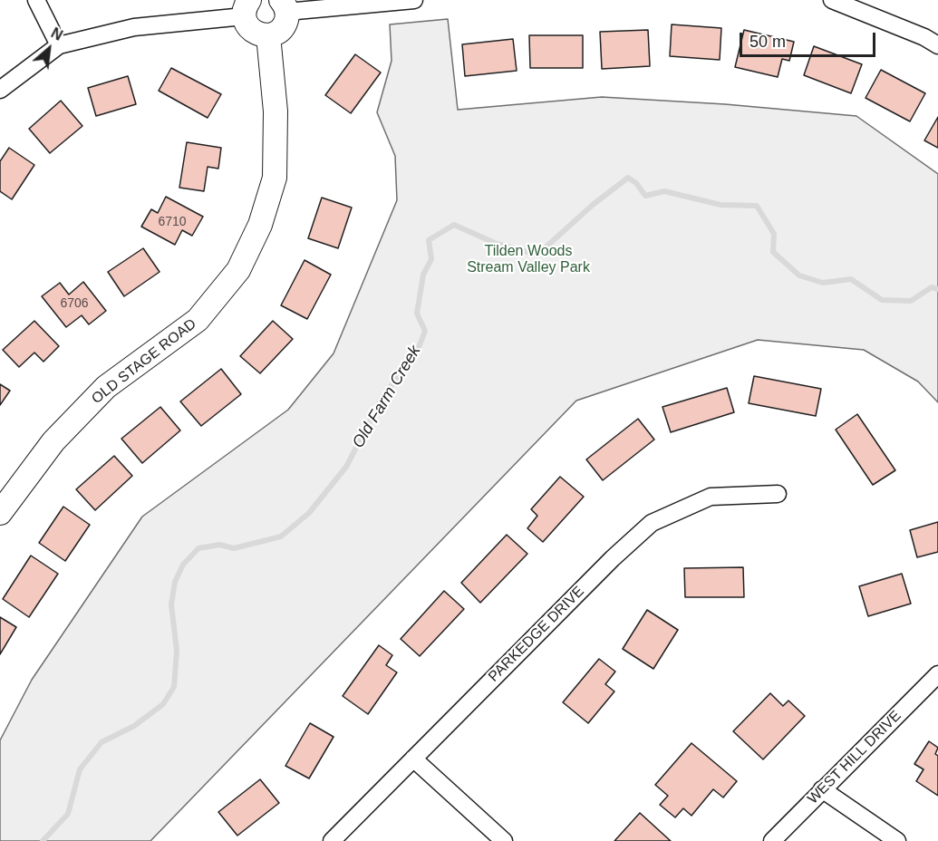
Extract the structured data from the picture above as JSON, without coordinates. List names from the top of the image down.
{
  "streets": {
    "street": ["OLD STAGE ROAD", "PARKEDGE DRIVE", "WEST HILL DRIVE"]
  },
  "water": ["Old Farm Creek"],
  "parks": ["Tilden Woods Stream Valley Park"],
  "house_numbers": ["6710", "6706"],
  "scale_bar": "50 m",
  "north": "top right"
}
